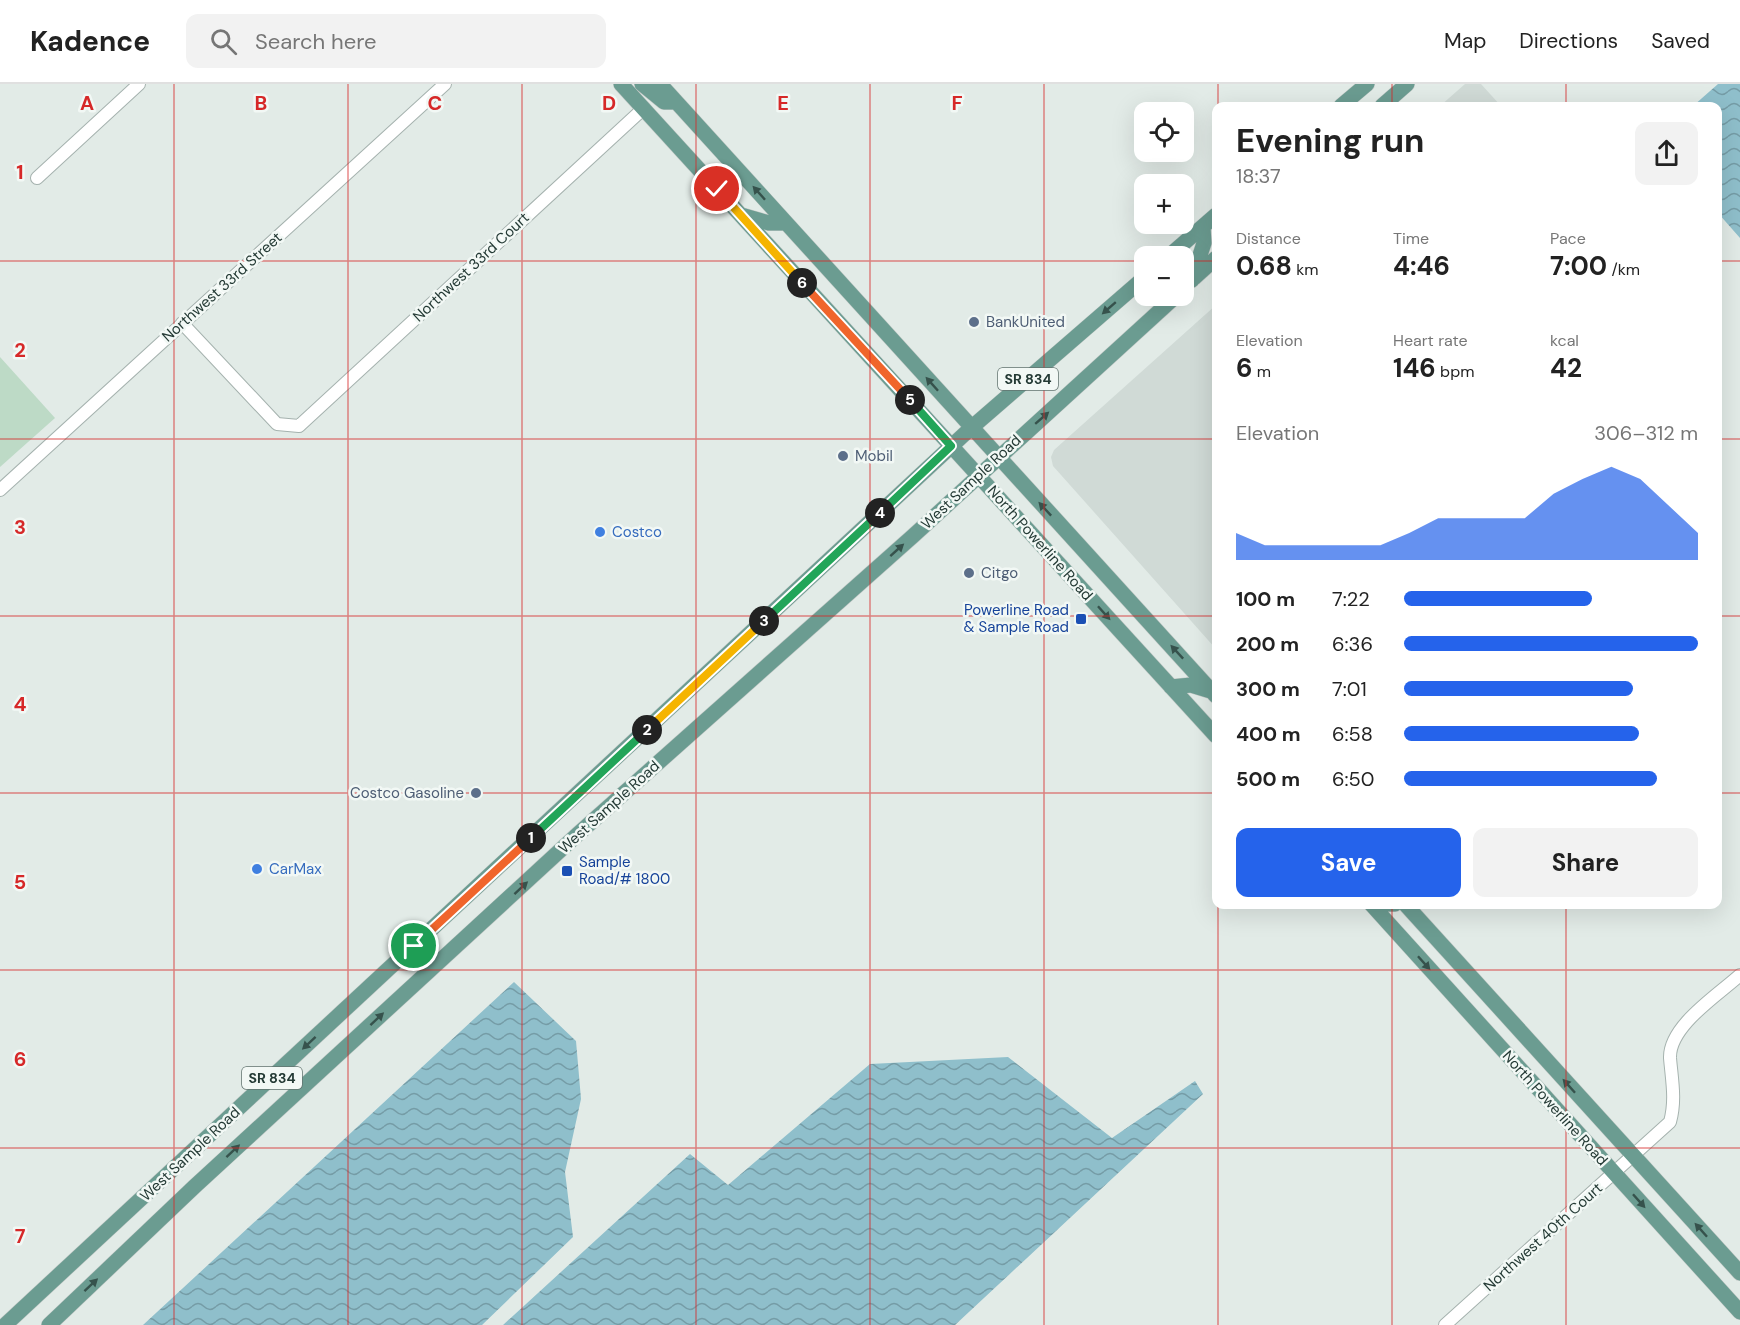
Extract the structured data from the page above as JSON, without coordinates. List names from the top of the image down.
{
  "streets": {
    "main road": ["SR 834", "West Sample Road", "North Powerline Road"],
    "street": ["Northwest 33rd Court", "Northwest 33rd Street", "Northwest 40th Court"]
  },
  "crossings": [
    ["Northwest 33rd Court", "Northwest 33rd Street"],
    ["Northwest 33rd Court", "North Powerline Road"],
    ["West Sample Road", "North Powerline Road"],
    ["North Powerline Road", "Northwest 40th Court"]
  ],
  "places": {
    "other": [
      "BankUnited",
      "Mobil",
      "Costco",
      "Citgo",
      "Costco Gasoline",
      "CarMax"
    ],
    "transit": ["Powerline Road & Sample Road", "Sample Road/# 1800"]
  },
  "page": {
    "header": "Kadence",
    "search": "Search here",
    "nav": ["Map", "Directions", "Saved"],
    "map_buttons": ["+", "−"],
    "heading": ["Evening run", "18:37"],
    "stats": [
      ["Distance", "0.68 km"],
      ["Time", "4:46"],
      ["Pace", "7:00 /km"],
      ["Elevation", "6 m"],
      ["Heart rate", "146 bpm"],
      ["kcal", "42"]
    ],
    "pins": [
      "6",
      "5",
      "4",
      "3",
      "2",
      "1"
    ],
    "chart": ["Elevation", "306–312 m"],
    "list": [
      {
        "name": "100 m",
        "note": "7:22"
      },
      {
        "name": "200 m",
        "note": "6:36"
      },
      {
        "name": "300 m",
        "note": "7:01"
      },
      {
        "name": "400 m",
        "note": "6:58"
      },
      {
        "name": "500 m",
        "note": "6:50"
      }
    ],
    "buttons": ["Save", "Share"]
  },
  "grid": {
    "columns": [
      "A",
      "B",
      "C",
      "D",
      "E",
      "F"
    ],
    "rows": [
      "1",
      "2",
      "3",
      "4",
      "5",
      "6",
      "7"
    ]
  }
}
